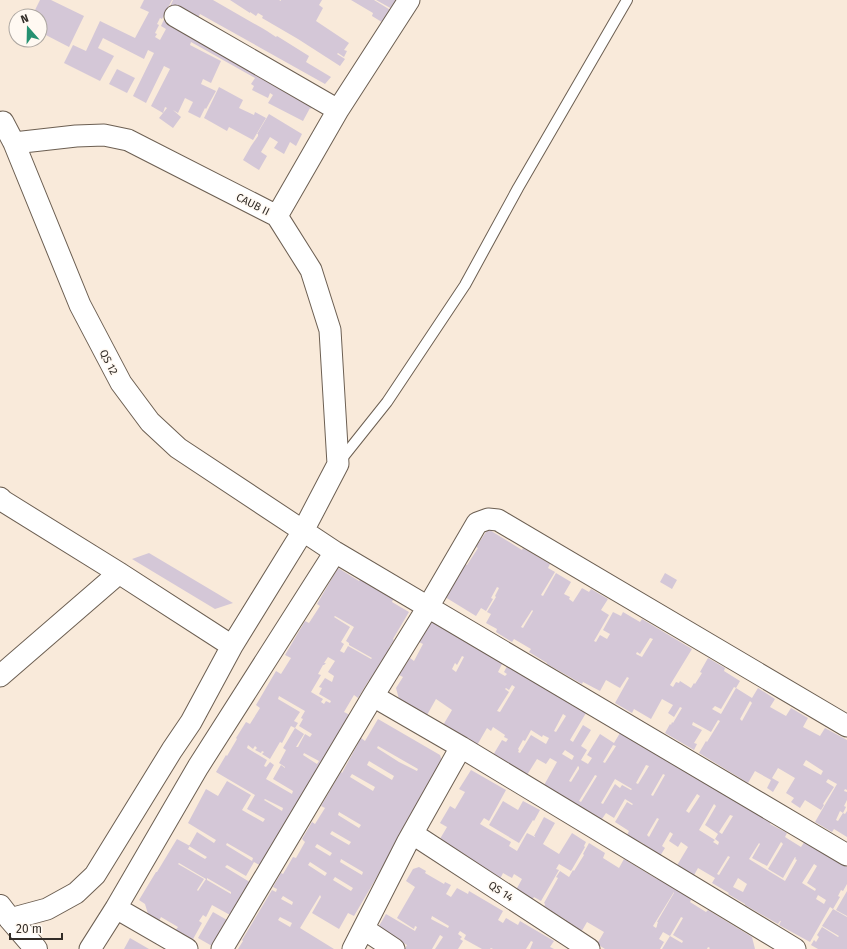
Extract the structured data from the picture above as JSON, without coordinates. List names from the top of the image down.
{
  "streets": {
    "street": ["CAUB II", "QS 12", "QS 14"]
  },
  "crossings": [
    ["CAUB II", "QS 12"]
  ],
  "scale_bar": "20 m",
  "north": "top"
}
